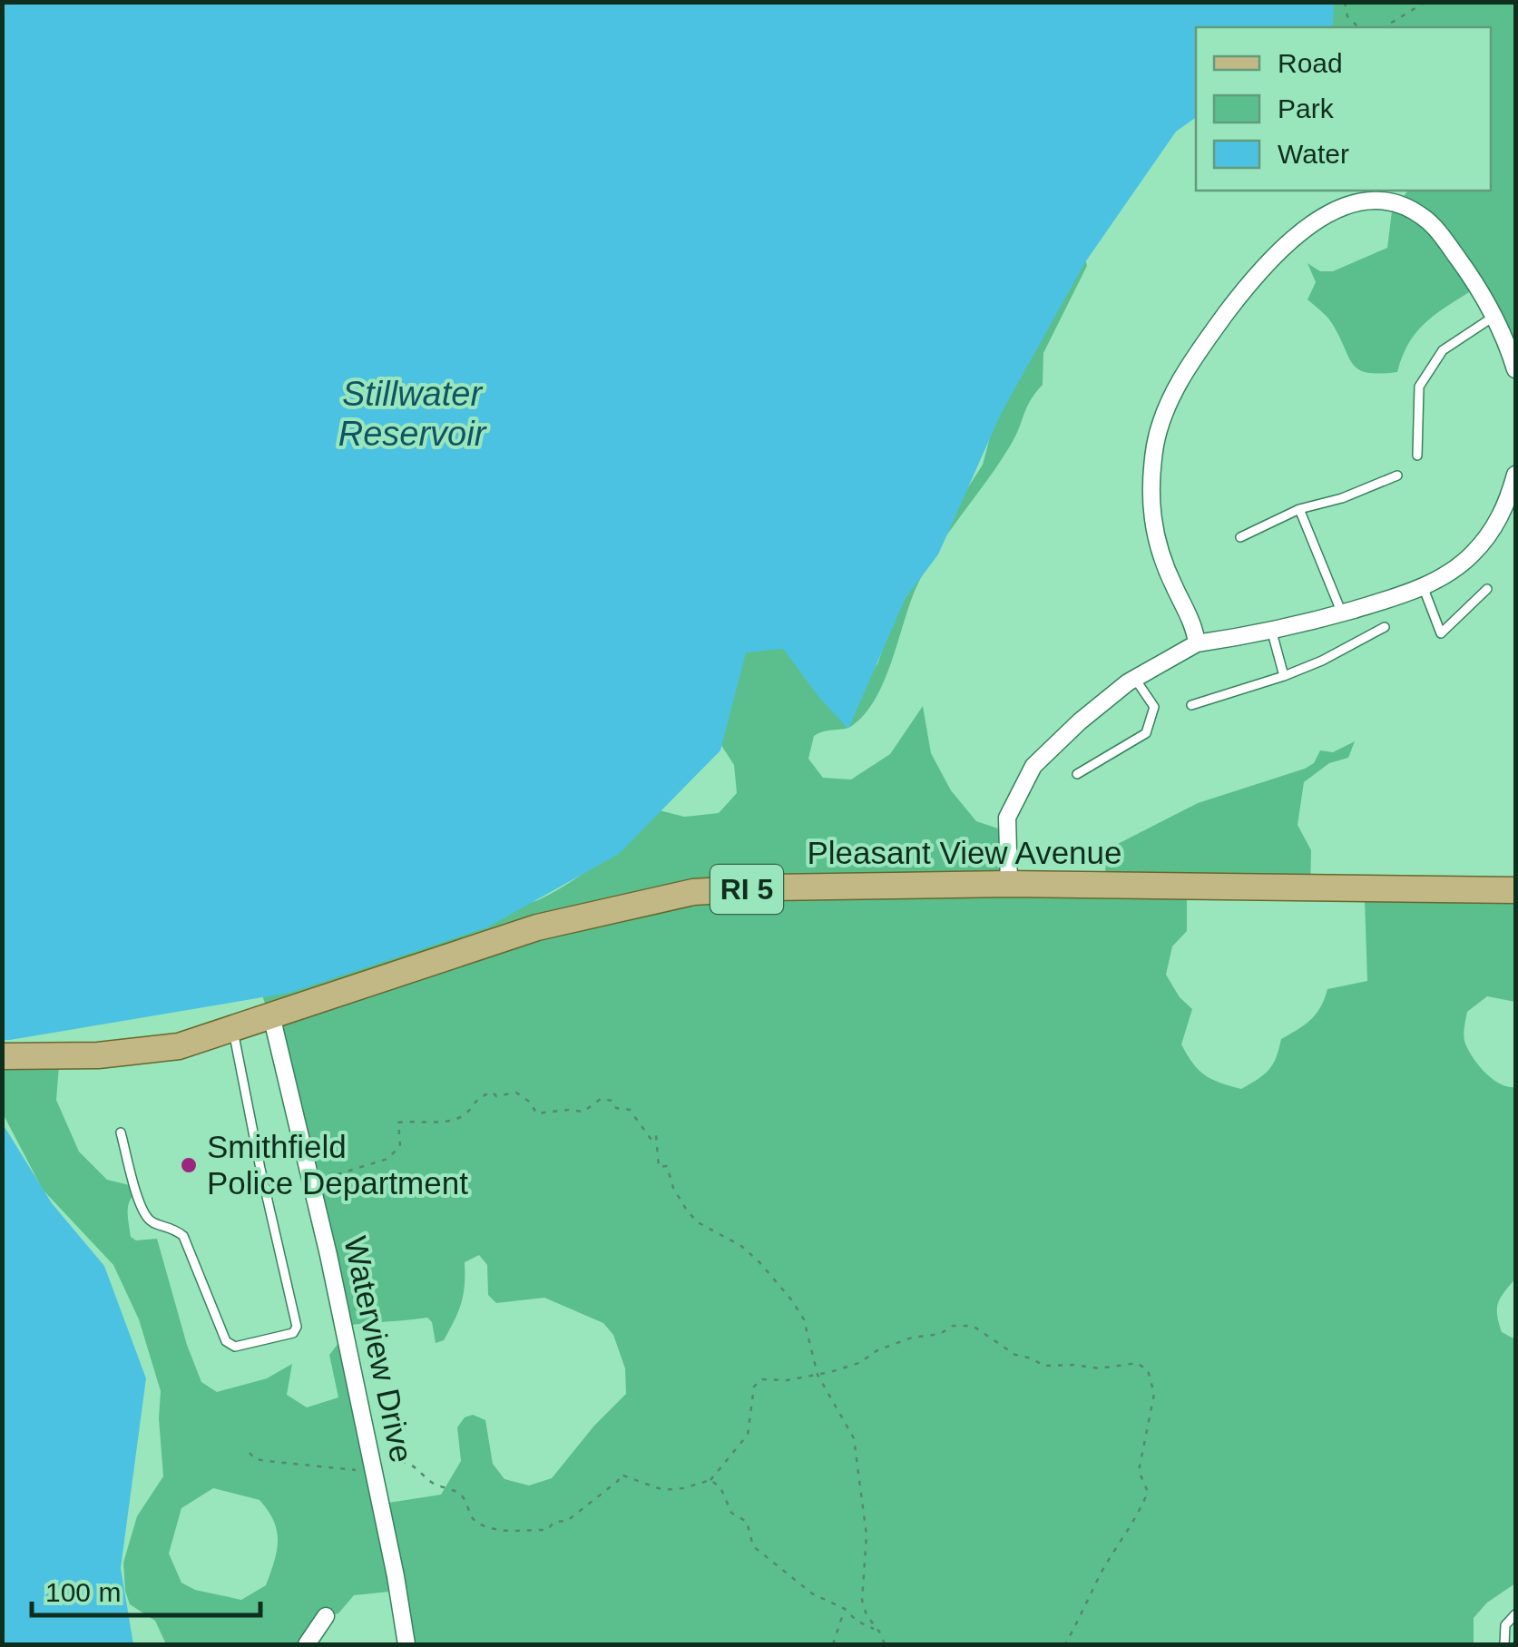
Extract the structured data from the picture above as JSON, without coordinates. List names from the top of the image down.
{
  "streets": {
    "main road": ["Pleasant View Avenue", "RI 5"],
    "street": ["Waterview Drive"]
  },
  "crossings": [
    ["Pleasant View Avenue", "Waterview Drive"]
  ],
  "water": ["Stillwater Reservoir"],
  "places": ["Smithfield Police Department"],
  "legend": ["Road", "Park", "Water"],
  "scale_bar": "100 m"
}
